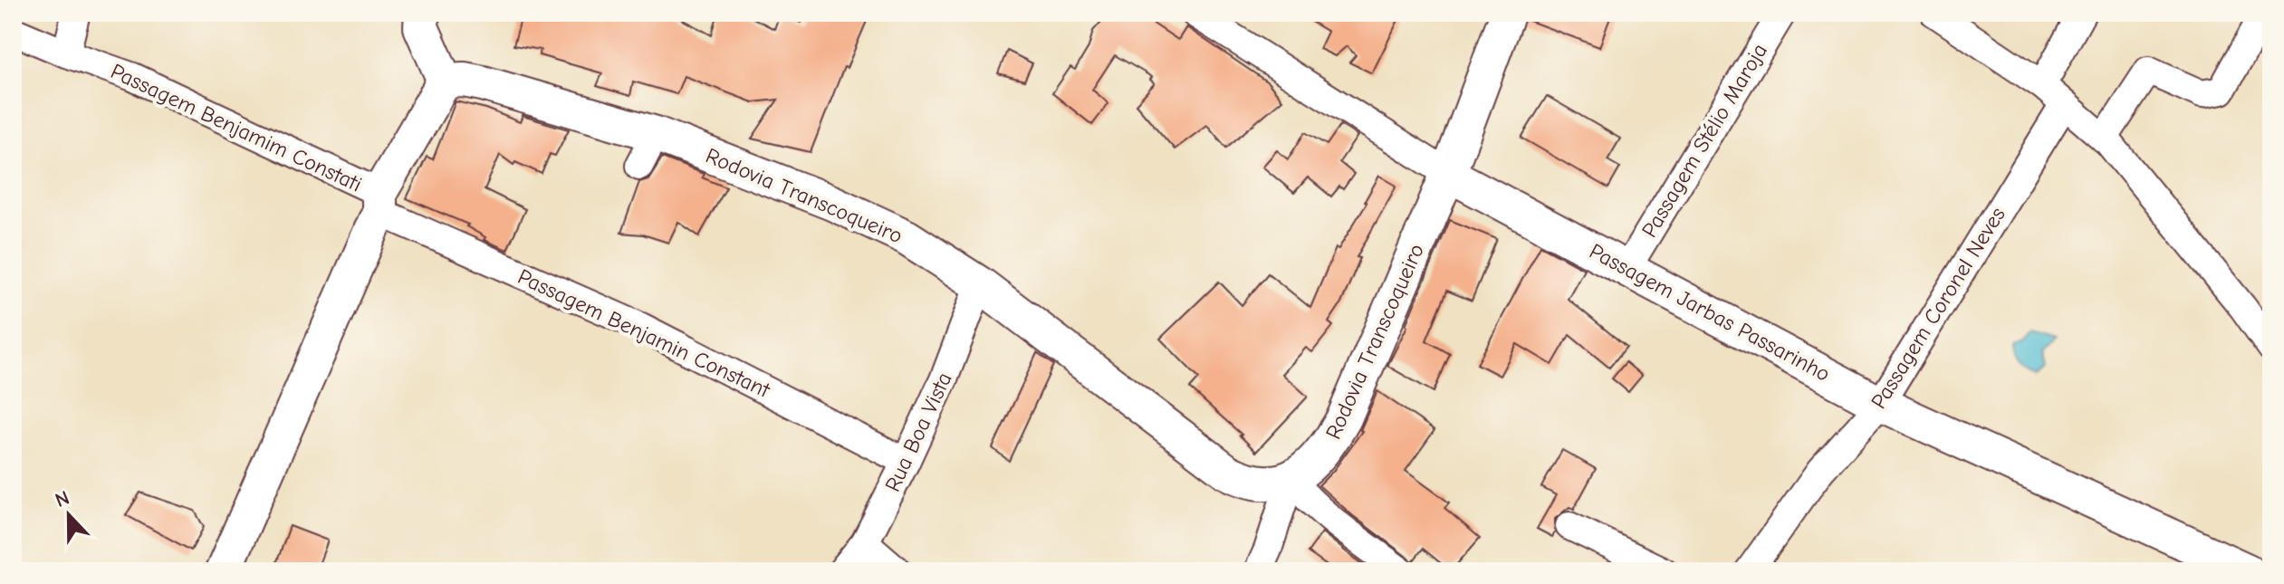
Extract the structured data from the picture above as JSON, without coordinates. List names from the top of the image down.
{
  "streets": {
    "main road": ["Rodovia Transcoqueiro", "Passagem Jarbas Passarinho"],
    "street": [
      "Passagem Benjamim Constati",
      "Passagem Stélio Maroja",
      "Passagem Coronel Neves",
      "Passagem Benjamin Constant",
      "Rua Boa Vista"
    ]
  },
  "crossings": [
    ["Passagem Benjamim Constati", "Passagem Benjamin Constant"],
    ["Passagem Stélio Maroja", "Passagem Jarbas Passarinho"],
    ["Rodovia Transcoqueiro", "Passagem Jarbas Passarinho"],
    ["Rodovia Transcoqueiro", "Rua Boa Vista"],
    ["Passagem Coronel Neves", "Passagem Jarbas Passarinho"],
    ["Passagem Benjamin Constant", "Rua Boa Vista"]
  ],
  "north": "top"
}
